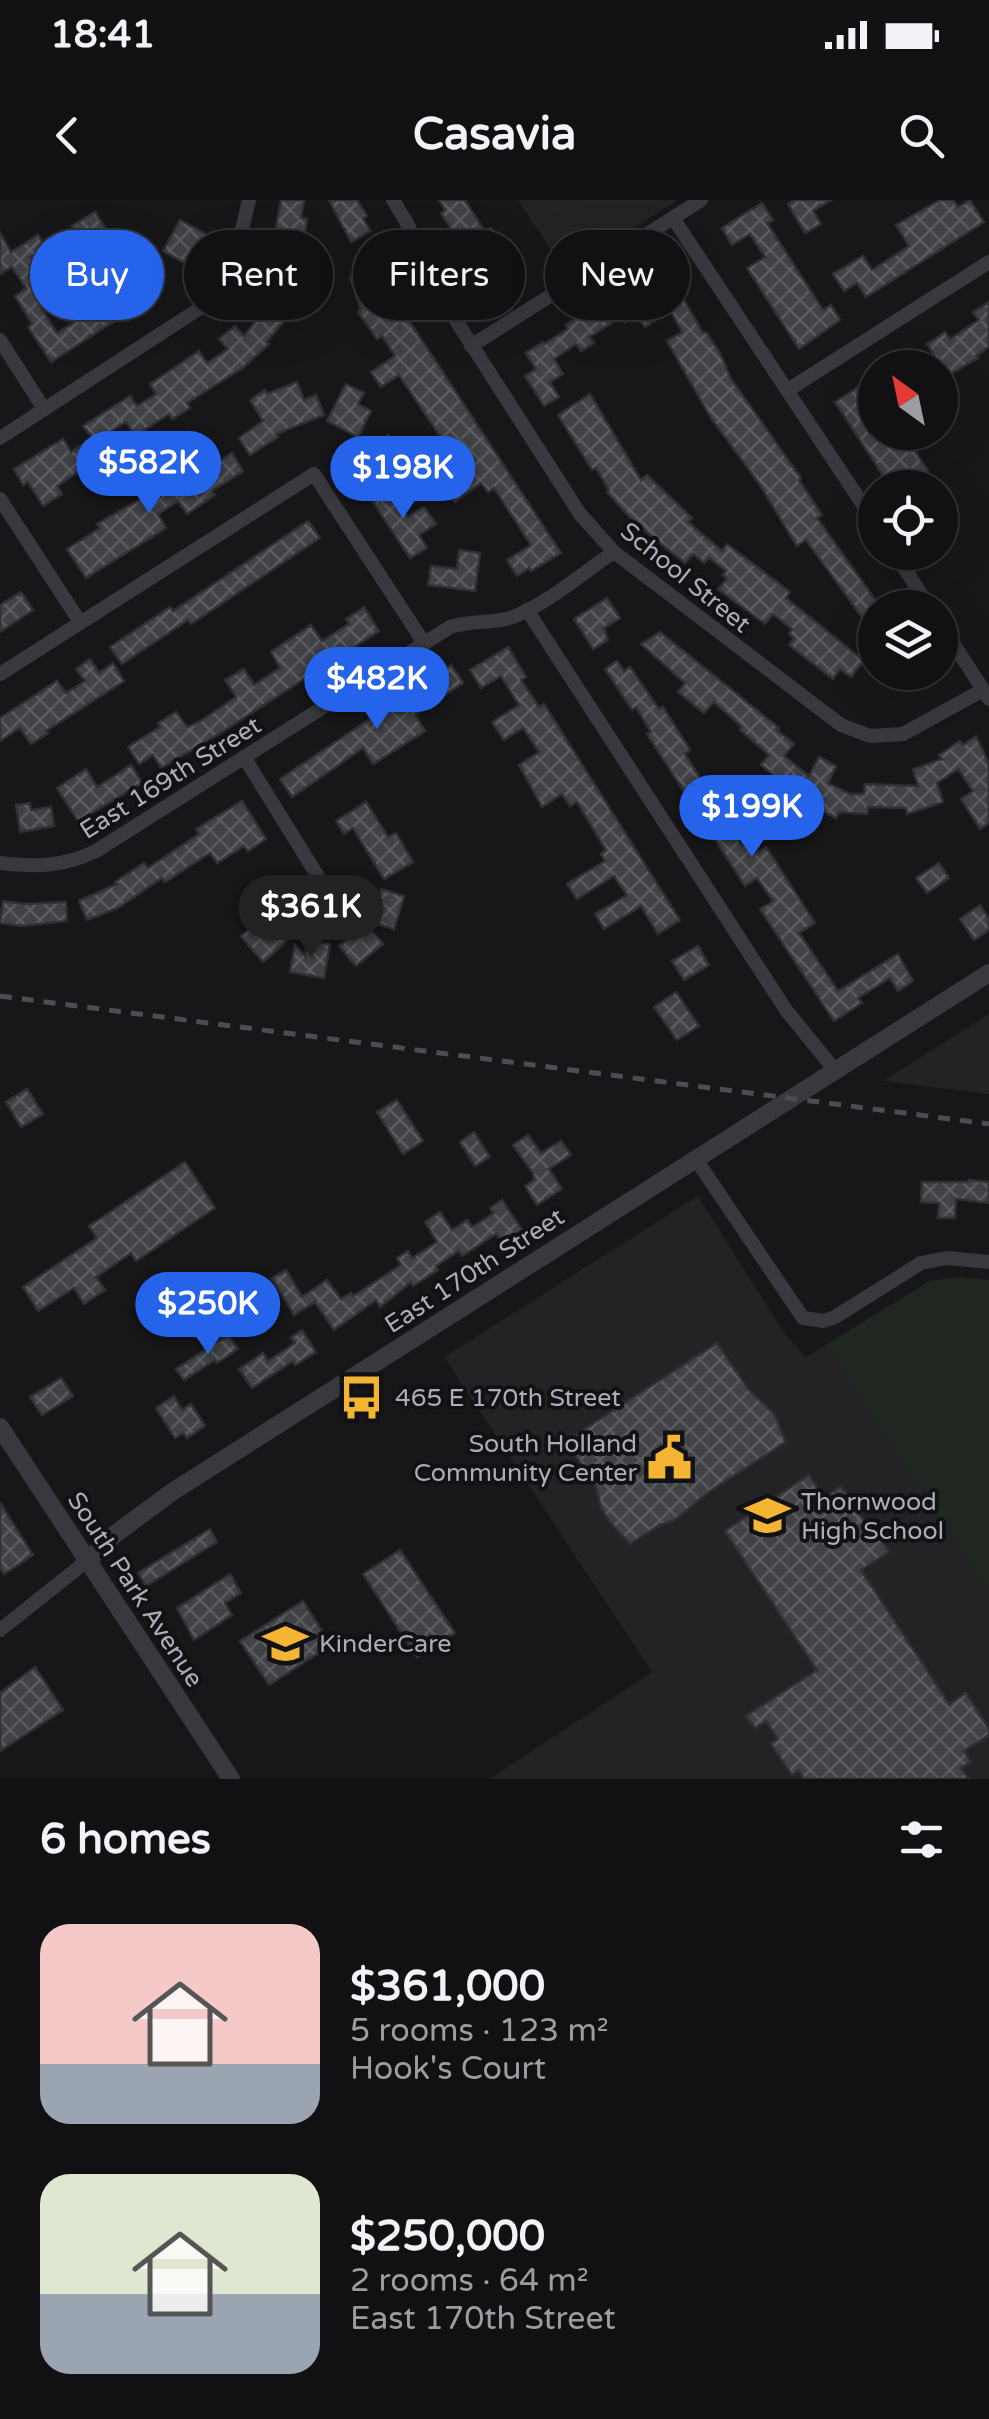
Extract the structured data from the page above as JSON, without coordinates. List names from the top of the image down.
{
  "streets": {
    "street": [
      "School Street",
      "East 169th Street",
      "East 170th Street",
      "South Park Avenue"
    ]
  },
  "crossings": [
    ["School Street", "East 169th Street"],
    ["East 170th Street", "South Park Avenue"]
  ],
  "places": {
    "bus stop": ["465 E 170th Street"],
    "public building": ["South Holland Community Center"],
    "school or university": ["Thornwood High School", "KinderCare"]
  },
  "north": "top left",
  "page": {
    "status": "18:41",
    "header": "Casavia",
    "chip": [
      "Buy",
      "Rent",
      "Filters",
      "New"
    ],
    "price": [
      "$582K",
      "$198K",
      "$482K",
      "$199K",
      "$361K",
      "$250K"
    ],
    "heading": "6 homes",
    "list": [
      {
        "name": "$361,000",
        "note": "5 rooms · 123 m² · Hook's Court"
      },
      {
        "name": "$250,000",
        "note": "2 rooms · 64 m² · East 170th Street"
      }
    ]
  }
}
